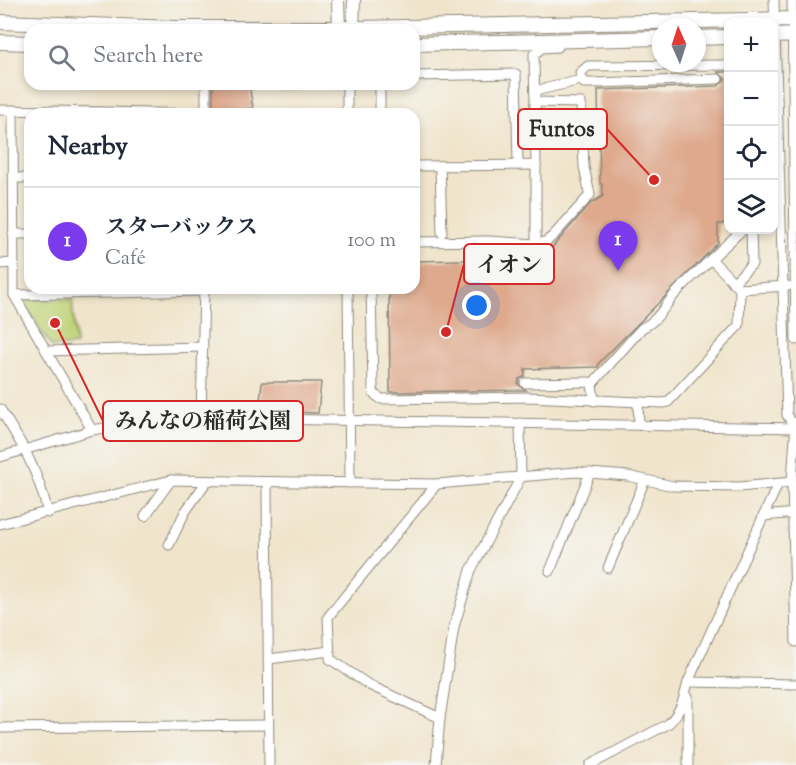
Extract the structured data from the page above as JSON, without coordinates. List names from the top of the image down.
{
  "places": ["Funtos", "みんなの稲荷公園", "イオン"],
  "north": "top",
  "page": {
    "map_buttons": ["+", "−"],
    "search": "Search here",
    "heading": "Nearby",
    "list": [
      {
        "mark": "1",
        "name": "スターバックス",
        "note": "Café",
        "value": "100 m"
      }
    ],
    "pins": "1"
  }
}
